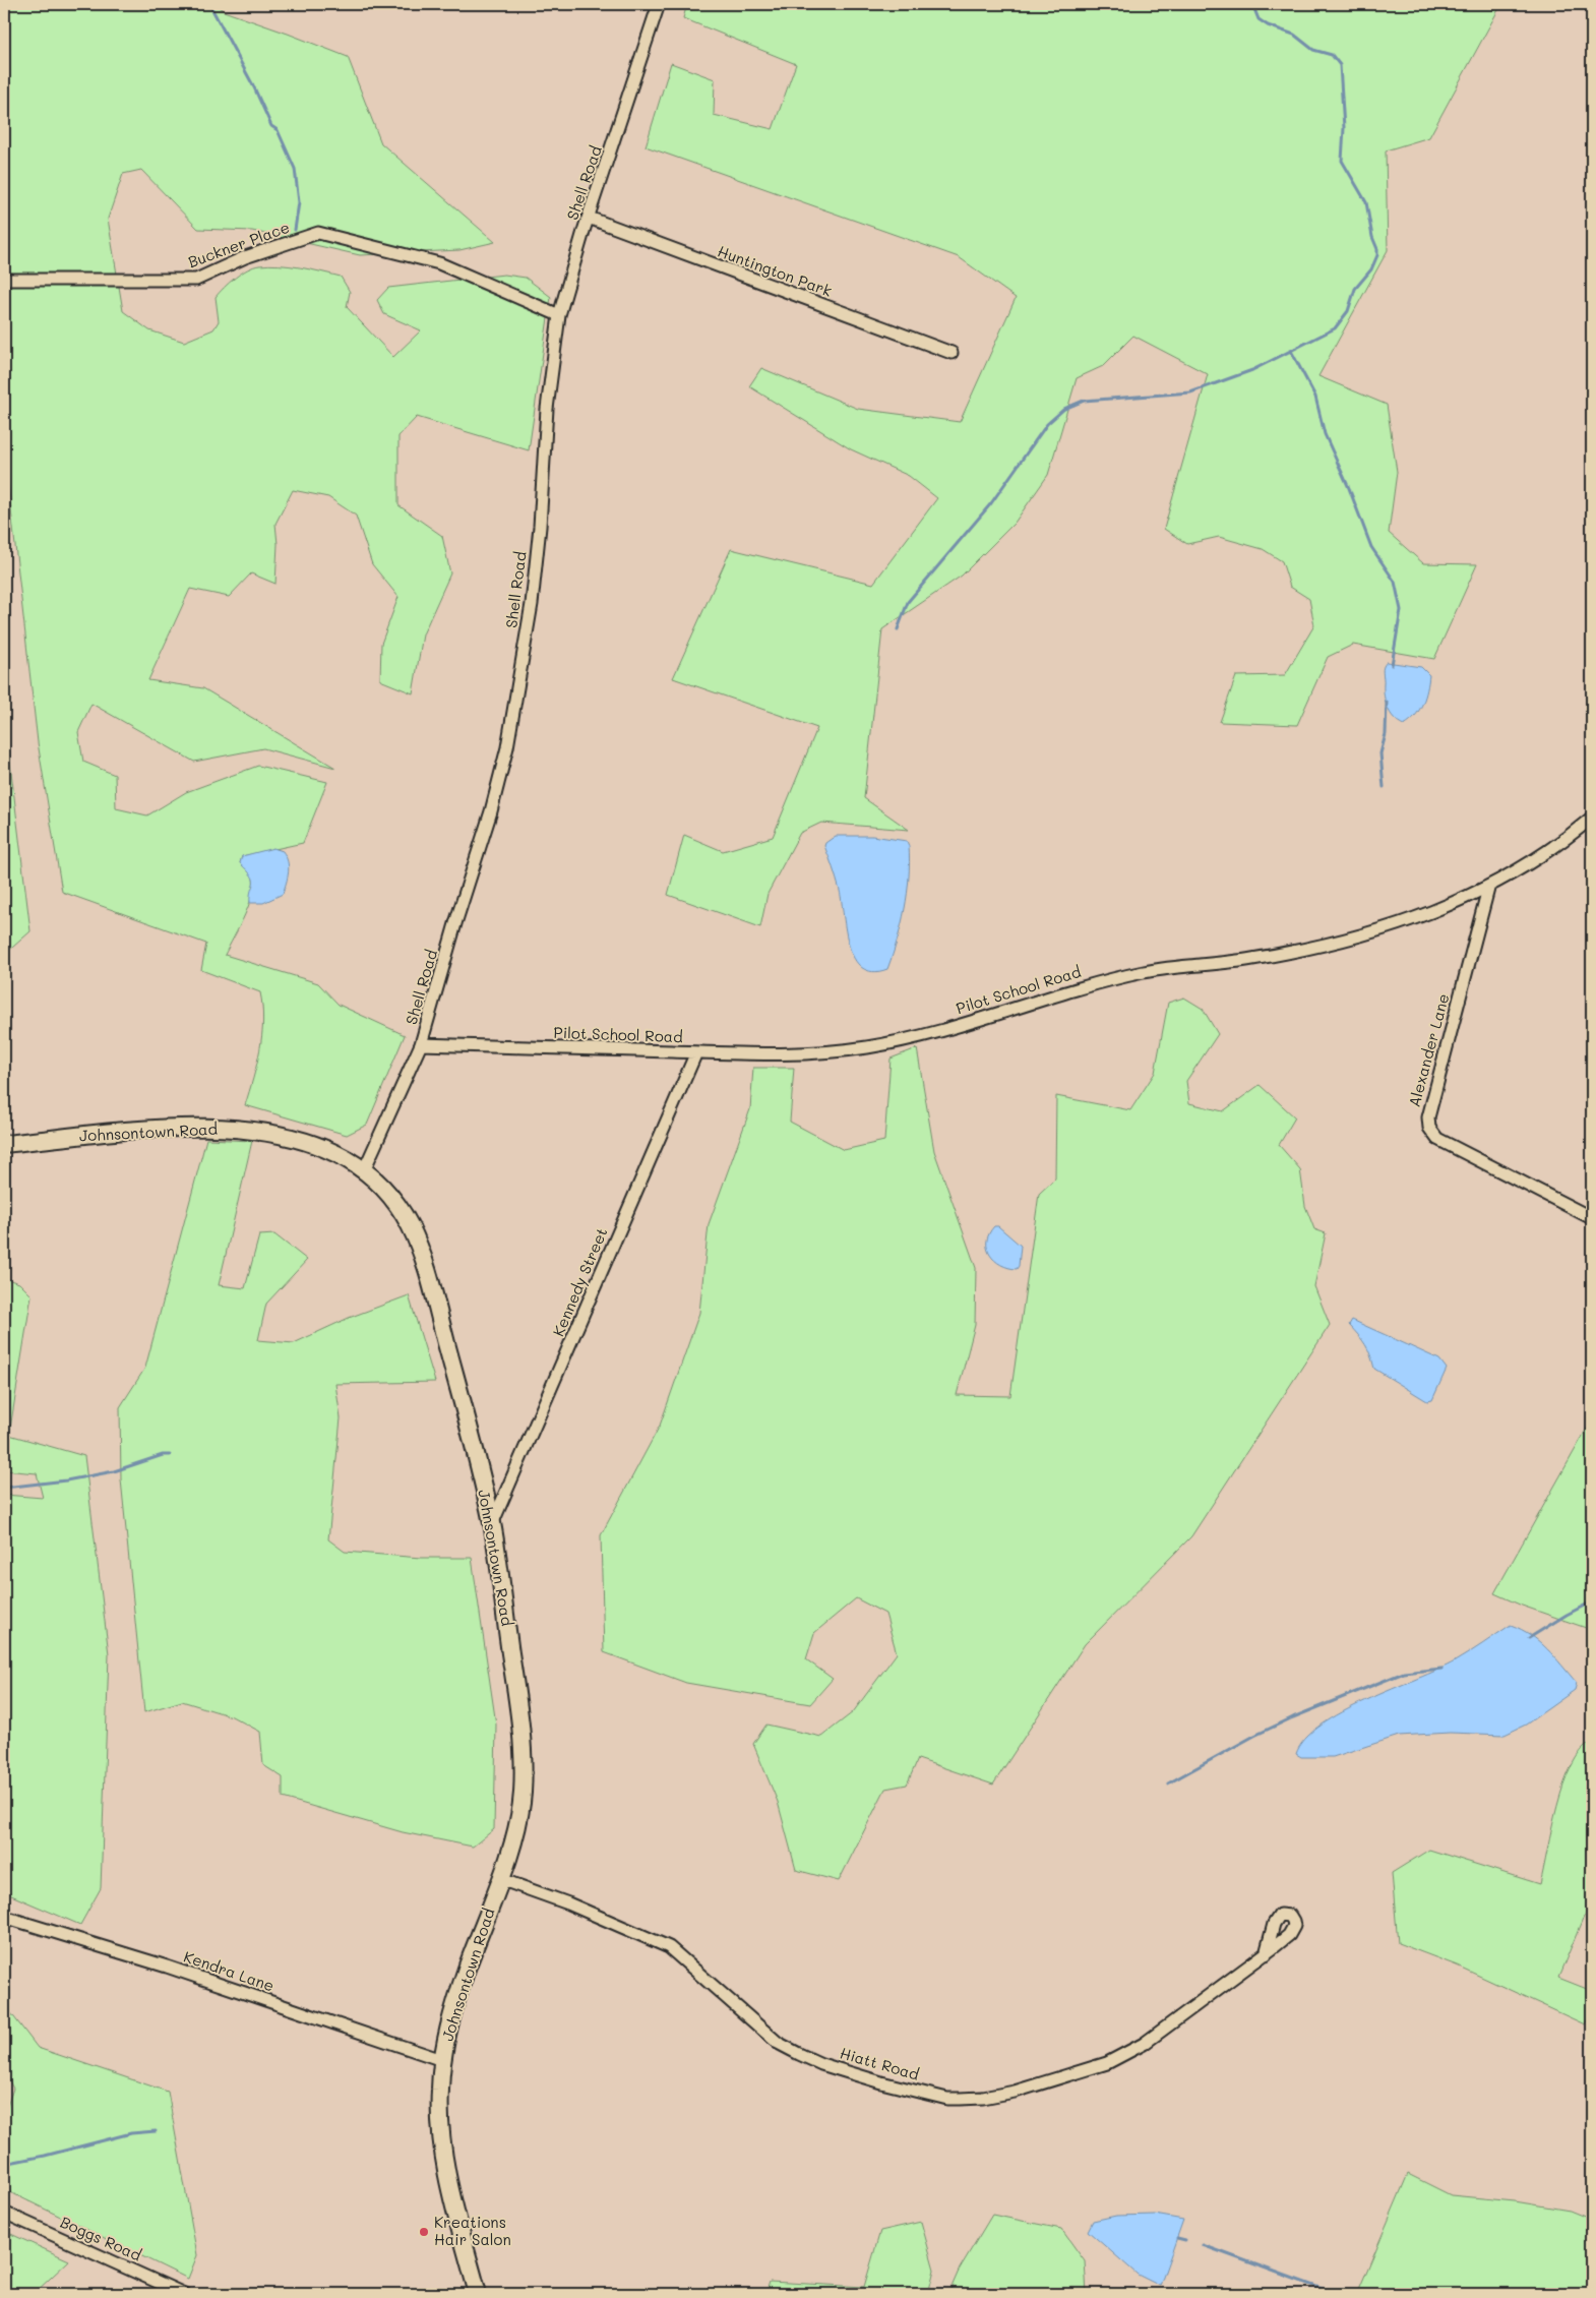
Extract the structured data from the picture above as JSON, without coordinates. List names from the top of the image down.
{
  "streets": {
    "street": [
      "Shell Road",
      "Buckner Place",
      "Huntington Park",
      "Pilot School Road",
      "Alexander Lane",
      "Johnsontown Road",
      "Kennedy Street",
      "Kendra Lane",
      "Hiatt Road",
      "Boggs Road"
    ]
  },
  "crossings": [
    ["Shell Road", "Buckner Place"],
    ["Shell Road", "Huntington Park"],
    ["Shell Road", "Pilot School Road"],
    ["Shell Road", "Johnsontown Road"],
    ["Pilot School Road", "Alexander Lane"],
    ["Pilot School Road", "Kennedy Street"],
    ["Johnsontown Road", "Kennedy Street"],
    ["Johnsontown Road", "Kendra Lane"],
    ["Johnsontown Road", "Hiatt Road"]
  ],
  "places": ["Kreations Hair Salon"]
}
